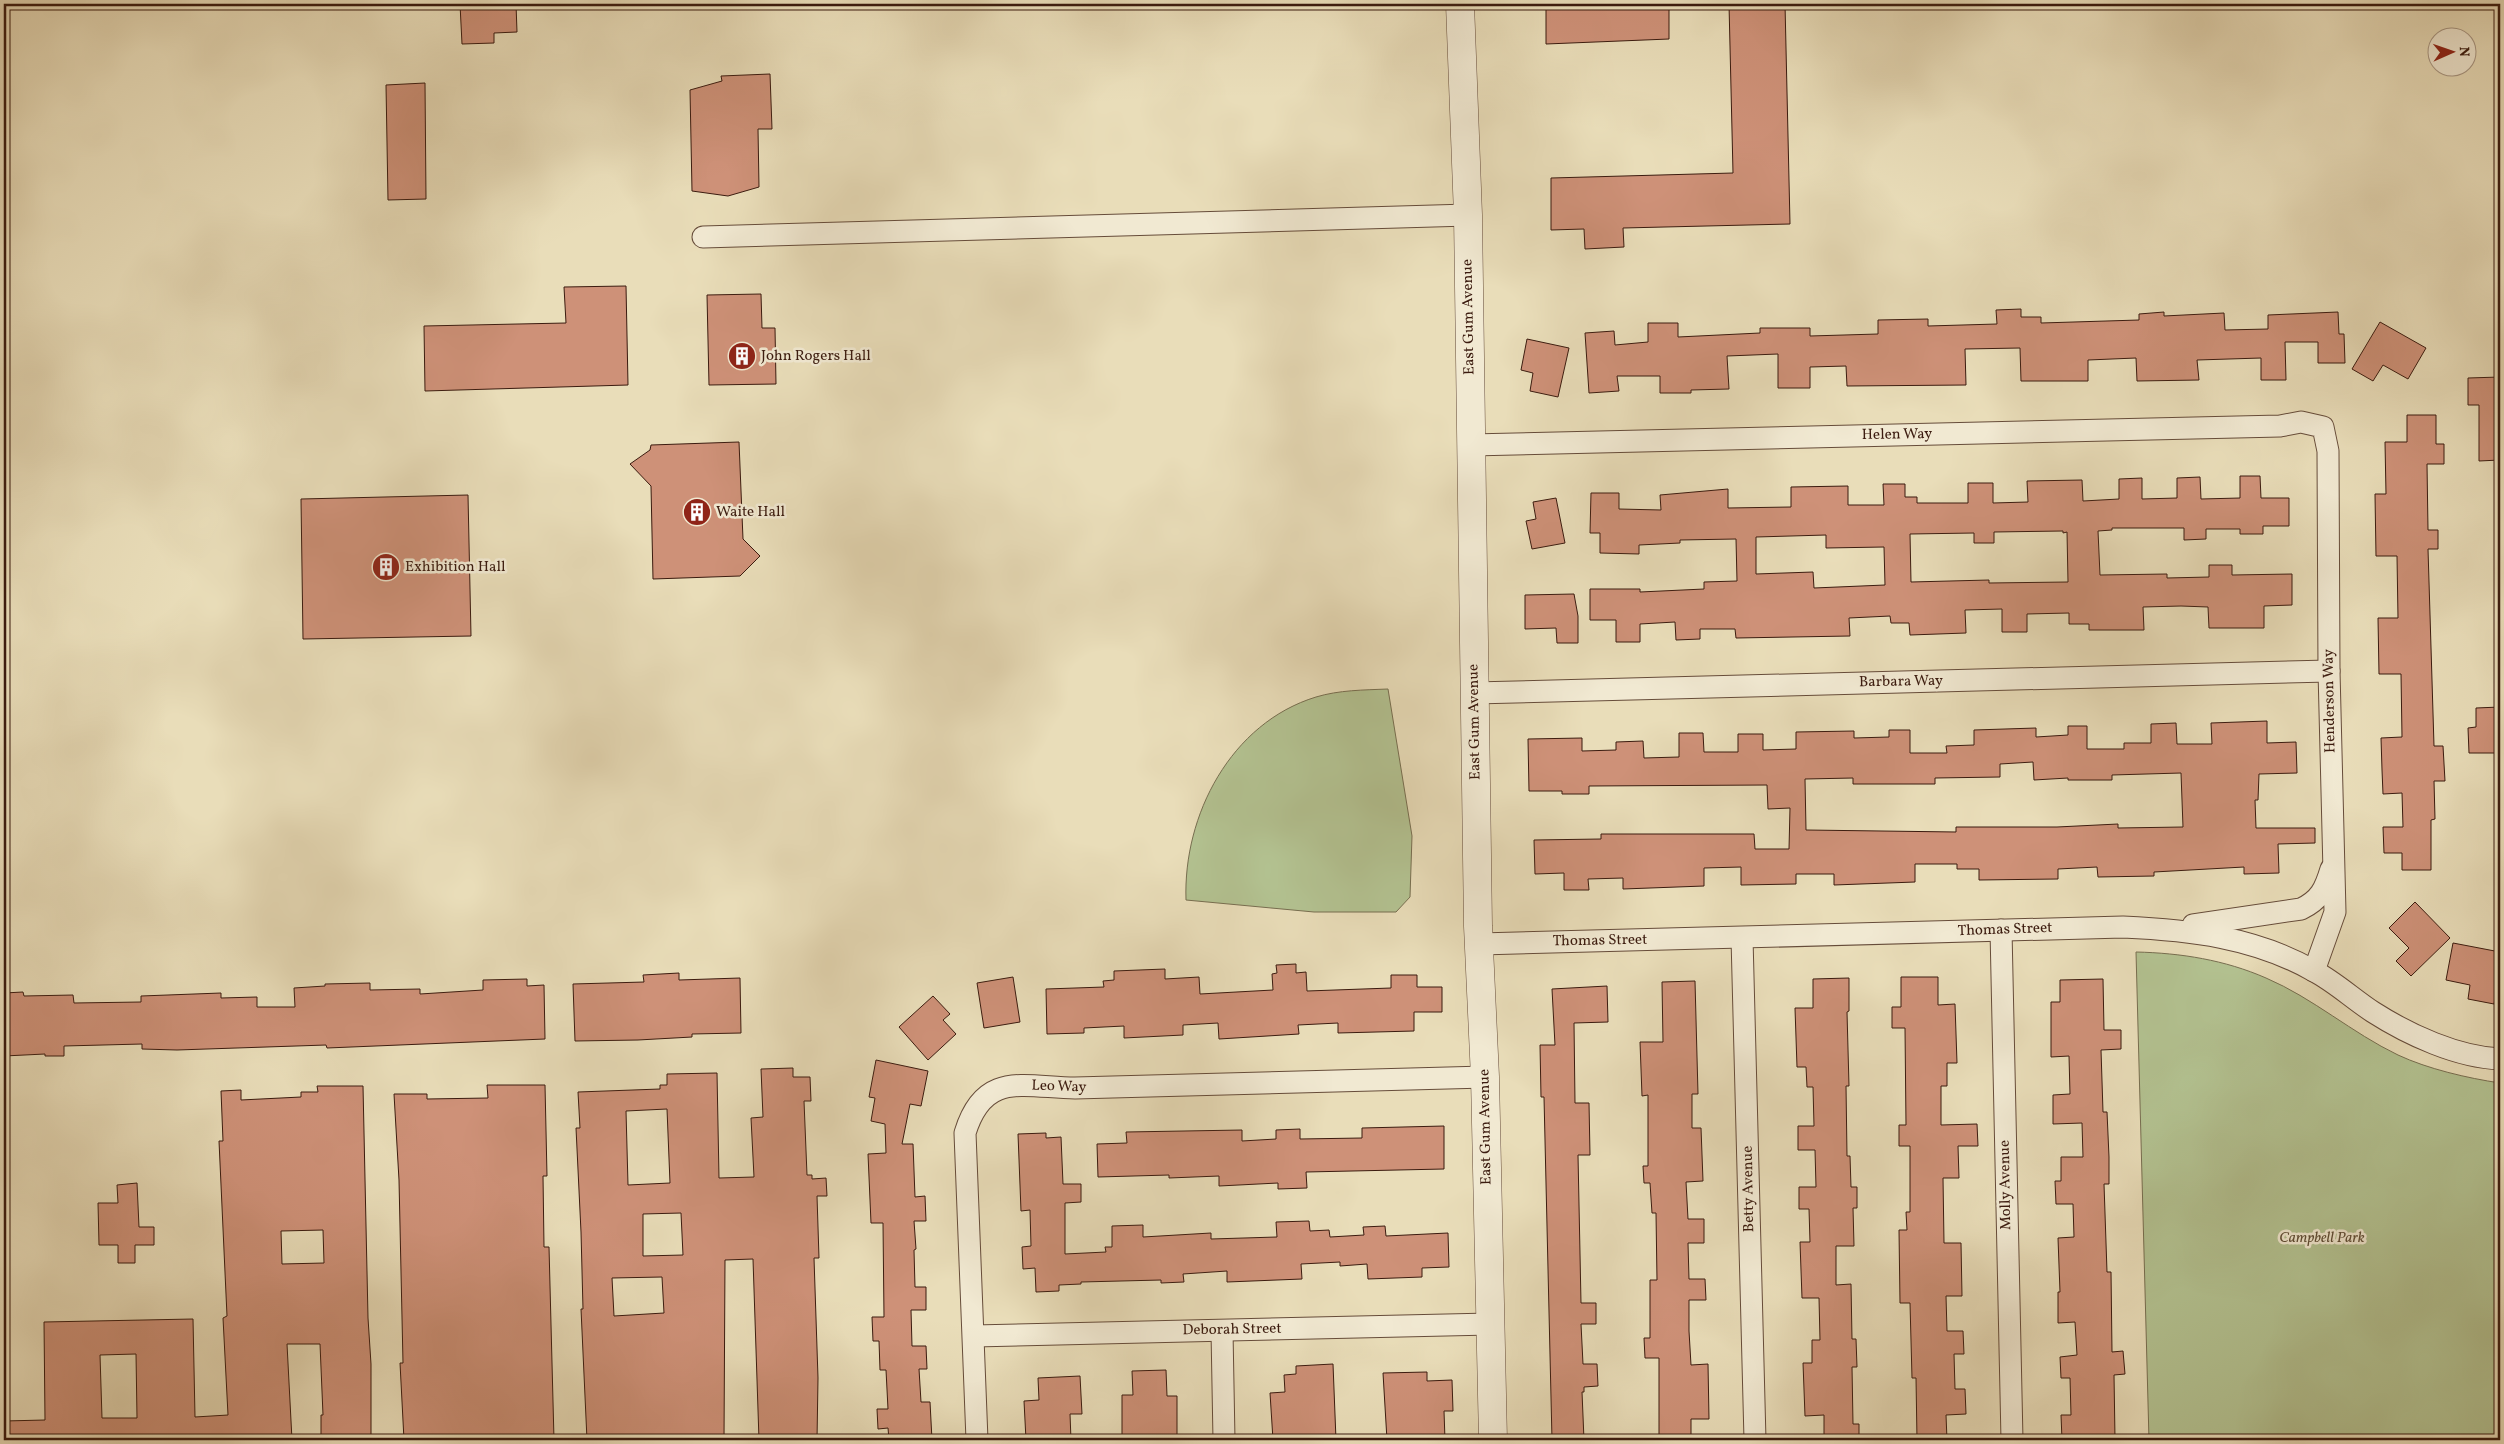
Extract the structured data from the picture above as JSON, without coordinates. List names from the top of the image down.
{
  "streets": {
    "street": [
      "East Gum Avenue",
      "Helen Way",
      "Barbara Way",
      "Henderson Way",
      "Thomas Street",
      "Leo Way",
      "Molly Avenue",
      "Betty Avenue",
      "Deborah Street"
    ]
  },
  "crossings": [
    ["East Gum Avenue", "Helen Way"],
    ["East Gum Avenue", "Barbara Way"],
    ["East Gum Avenue", "Thomas Street"],
    ["East Gum Avenue", "Leo Way"],
    ["East Gum Avenue", "Deborah Street"],
    ["Helen Way", "Henderson Way"],
    ["Barbara Way", "Henderson Way"],
    ["Henderson Way", "Thomas Street"],
    ["Thomas Street", "Molly Avenue"],
    ["Thomas Street", "Betty Avenue"],
    ["Leo Way", "Deborah Street"]
  ],
  "parks": ["Campbell Park"],
  "places": {
    "building": ["John Rogers Hall", "Waite Hall", "Exhibition Hall"]
  },
  "north": "right"
}
